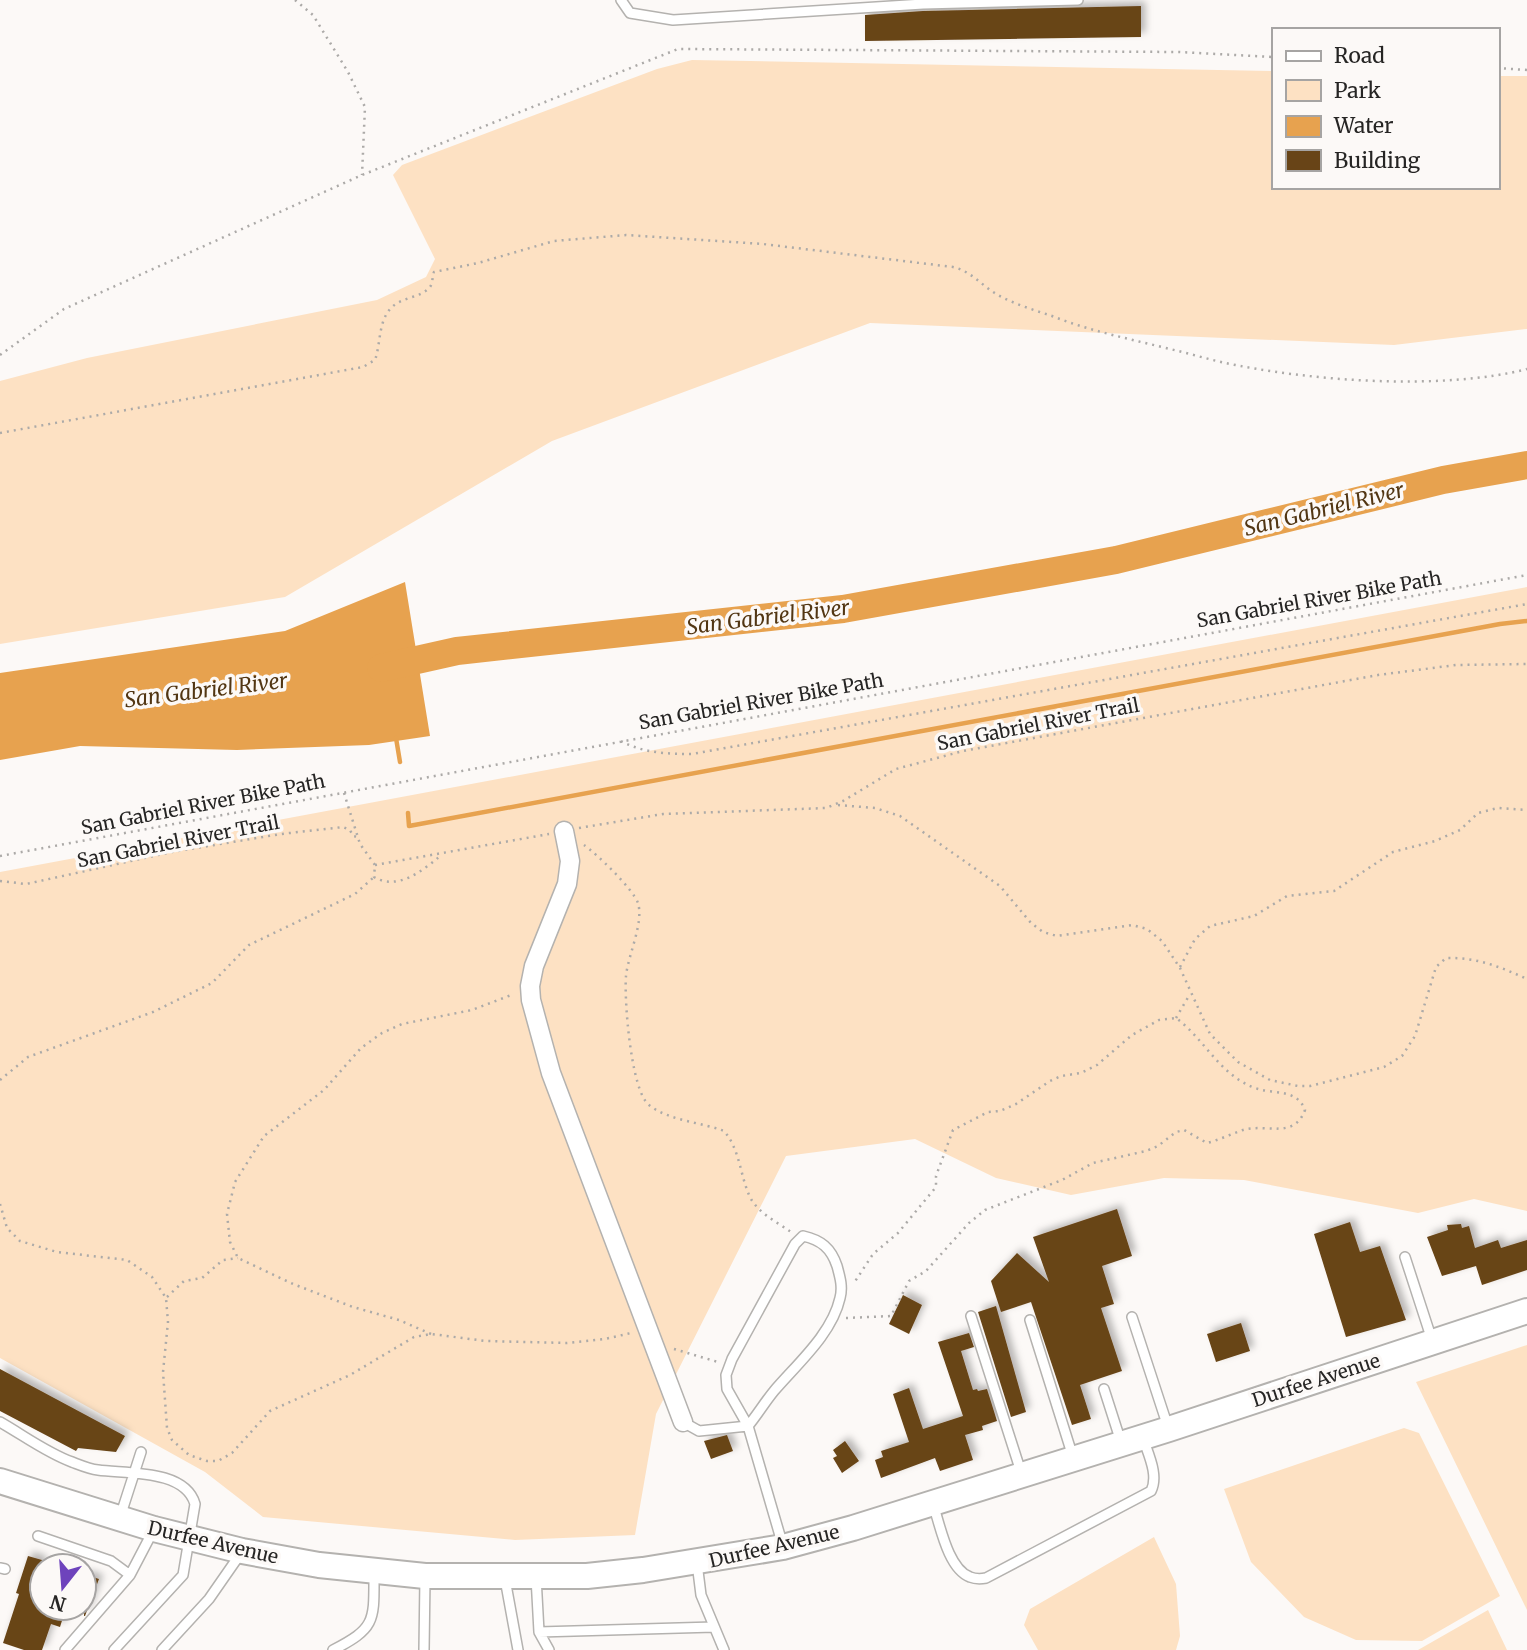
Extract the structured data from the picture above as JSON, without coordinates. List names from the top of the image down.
{
  "streets": {
    "main road": ["Durfee Avenue"],
    "path": ["San Gabriel River Bike Path", "San Gabriel River Trail"]
  },
  "water": ["San Gabriel River"],
  "legend": [
    "Road",
    "Park",
    "Water",
    "Building"
  ],
  "north": "bottom"
}
